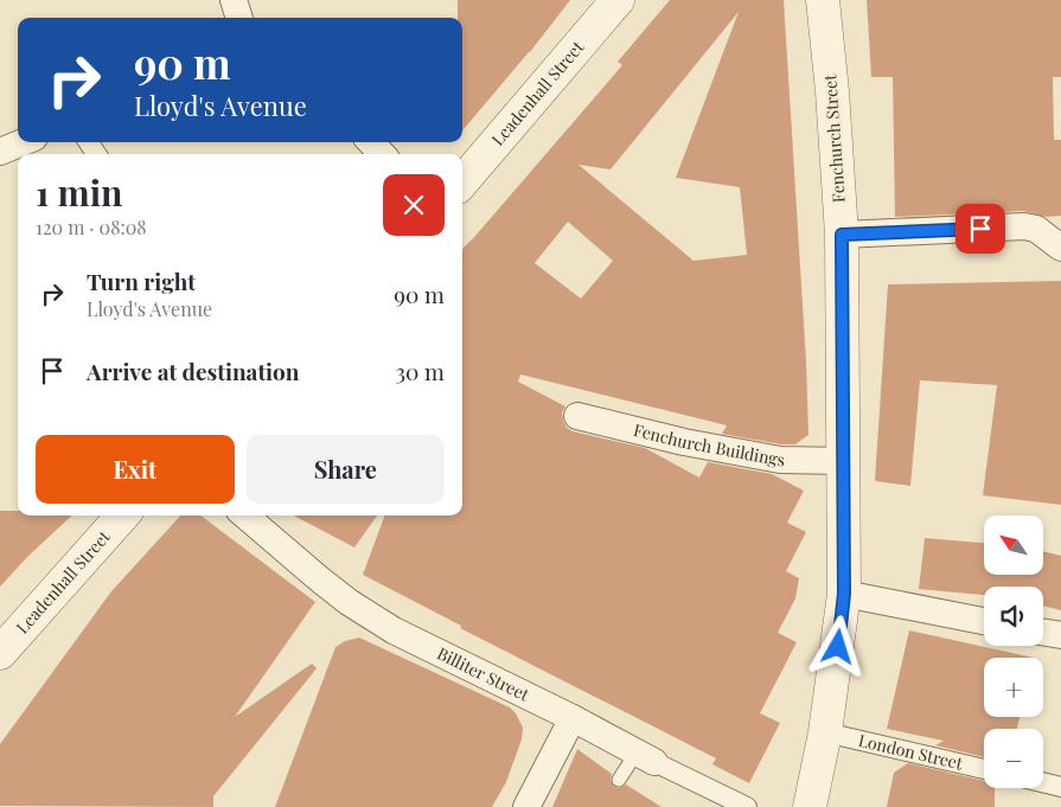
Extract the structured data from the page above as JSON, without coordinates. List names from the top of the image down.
{
  "streets": {
    "street": [
      "Leadenhall Street",
      "Fenchurch Street",
      "Fenchurch Buildings",
      "Billiter Street",
      "London Street"
    ]
  },
  "crossings": [
    ["Fenchurch Street", "Fenchurch Buildings"],
    ["Fenchurch Street", "London Street"]
  ],
  "north": "top left",
  "page": {
    "turn": ["90 m", "Lloyd's Avenue"],
    "heading": ["1 min", "120 m · 08:08"],
    "list": [
      {
        "name": "Turn right",
        "note": "Lloyd's Avenue",
        "value": "90 m"
      },
      {
        "name": "Arrive at destination",
        "value": "30 m"
      }
    ],
    "buttons": ["Exit", "Share"],
    "map_buttons": ["+", "−"]
  }
}
